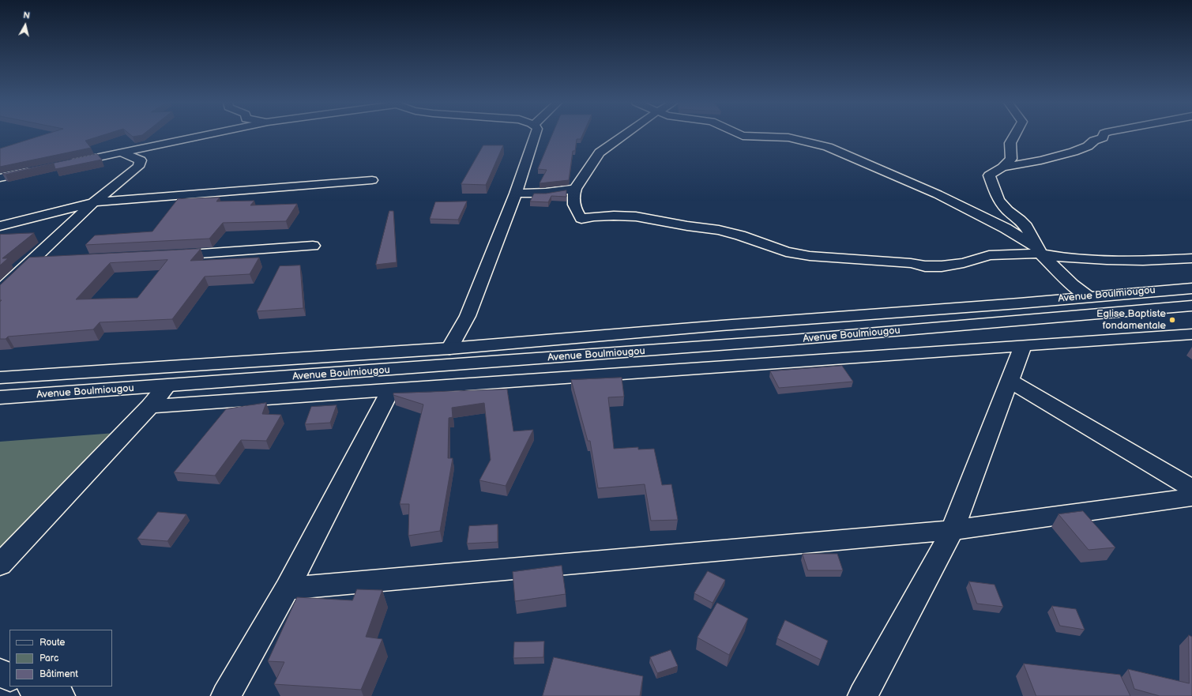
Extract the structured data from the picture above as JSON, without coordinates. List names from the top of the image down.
{
  "streets": {
    "main road": ["Avenue Boulmiougou"]
  },
  "places": ["Eglise Baptiste fondamentale"],
  "legend": ["Route", "Parc", "Bâtiment"],
  "north": "top"
}
